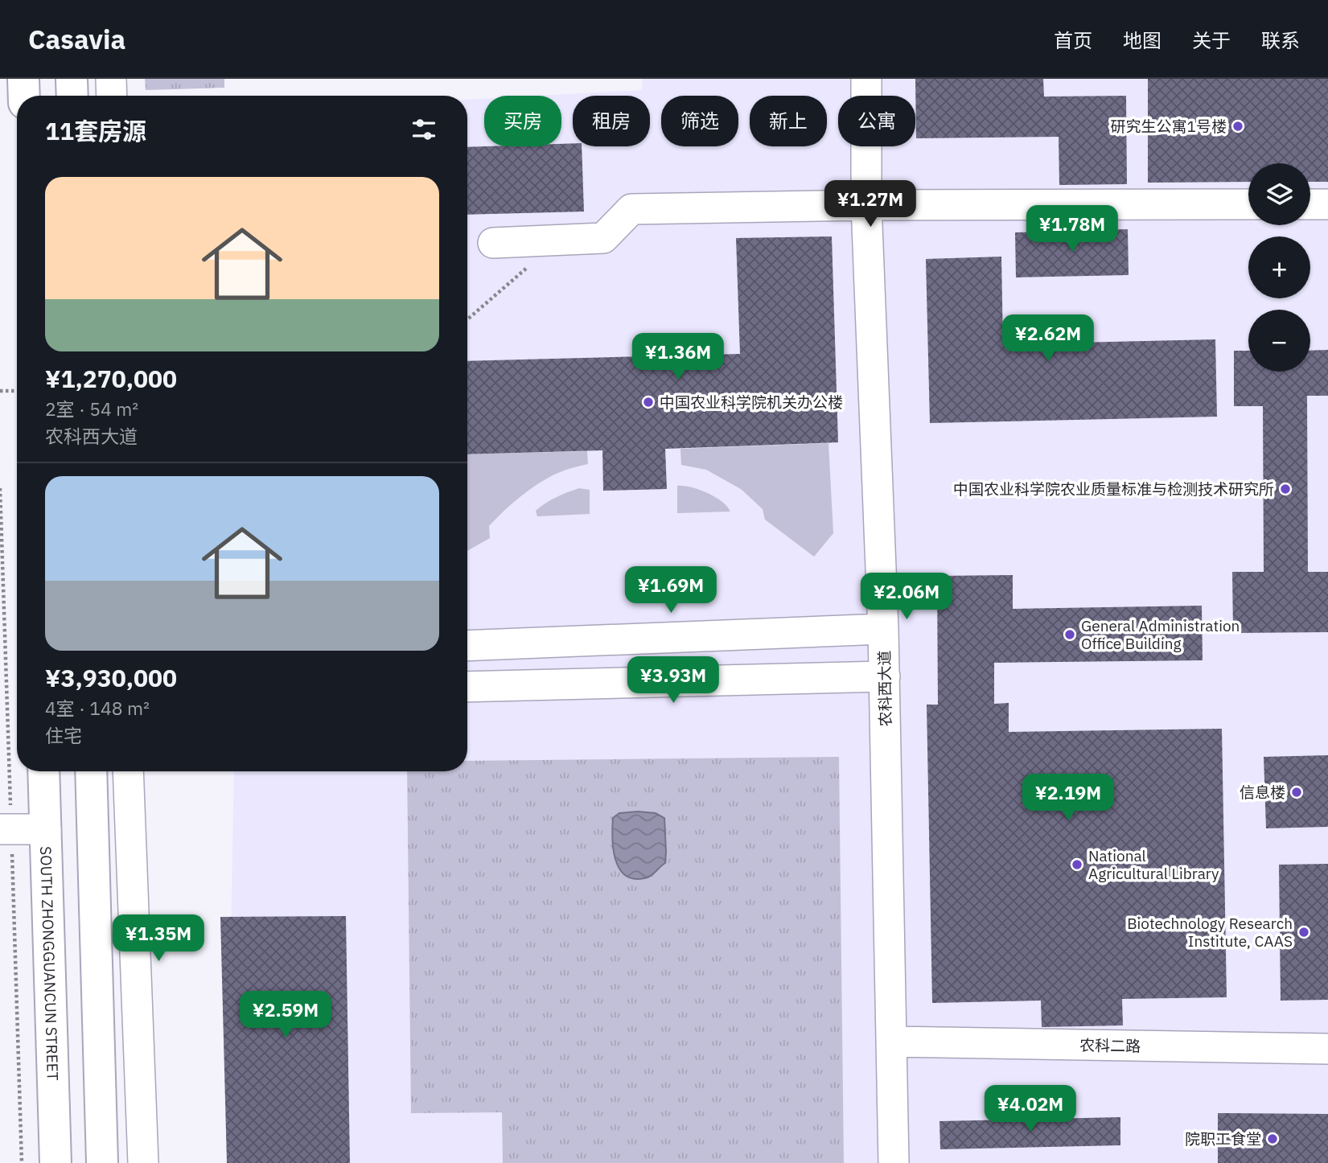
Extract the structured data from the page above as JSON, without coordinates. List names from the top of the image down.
{
  "streets": {
    "main road": ["SOUTH ZHONGGUANCUN STREET"],
    "street": ["农科西大道", "农科二路"]
  },
  "crossings": [
    ["农科西大道", "农科二路"]
  ],
  "places": [
    "研究生公寓1号楼",
    "中国农业科学院机关办公楼",
    "中国农业科学院农业质量标准与检测技术研究所",
    "General Administration Office Building",
    "信息楼",
    "National Agricultural Library",
    "Biotechnology Research Institute, CAAS",
    "院职工食堂"
  ],
  "page": {
    "header": "Casavia",
    "nav": [
      "首页",
      "地图",
      "关于",
      "联系"
    ],
    "chip": [
      "买房",
      "租房",
      "筛选",
      "新上",
      "公寓"
    ],
    "heading": "11套房源",
    "map_buttons": ["+", "−"],
    "list": [
      {
        "name": "¥1,270,000",
        "note": "2室 · 54 m² · 农科西大道"
      },
      {
        "name": "¥3,930,000",
        "note": "4室 · 148 m² · 住宅"
      }
    ],
    "price": [
      "¥1.27M",
      "¥1.78M",
      "¥2.62M",
      "¥1.36M",
      "¥1.69M",
      "¥2.06M",
      "¥3.93M",
      "¥2.19M",
      "¥1.35M",
      "¥2.59M",
      "¥4.02M"
    ]
  }
}
